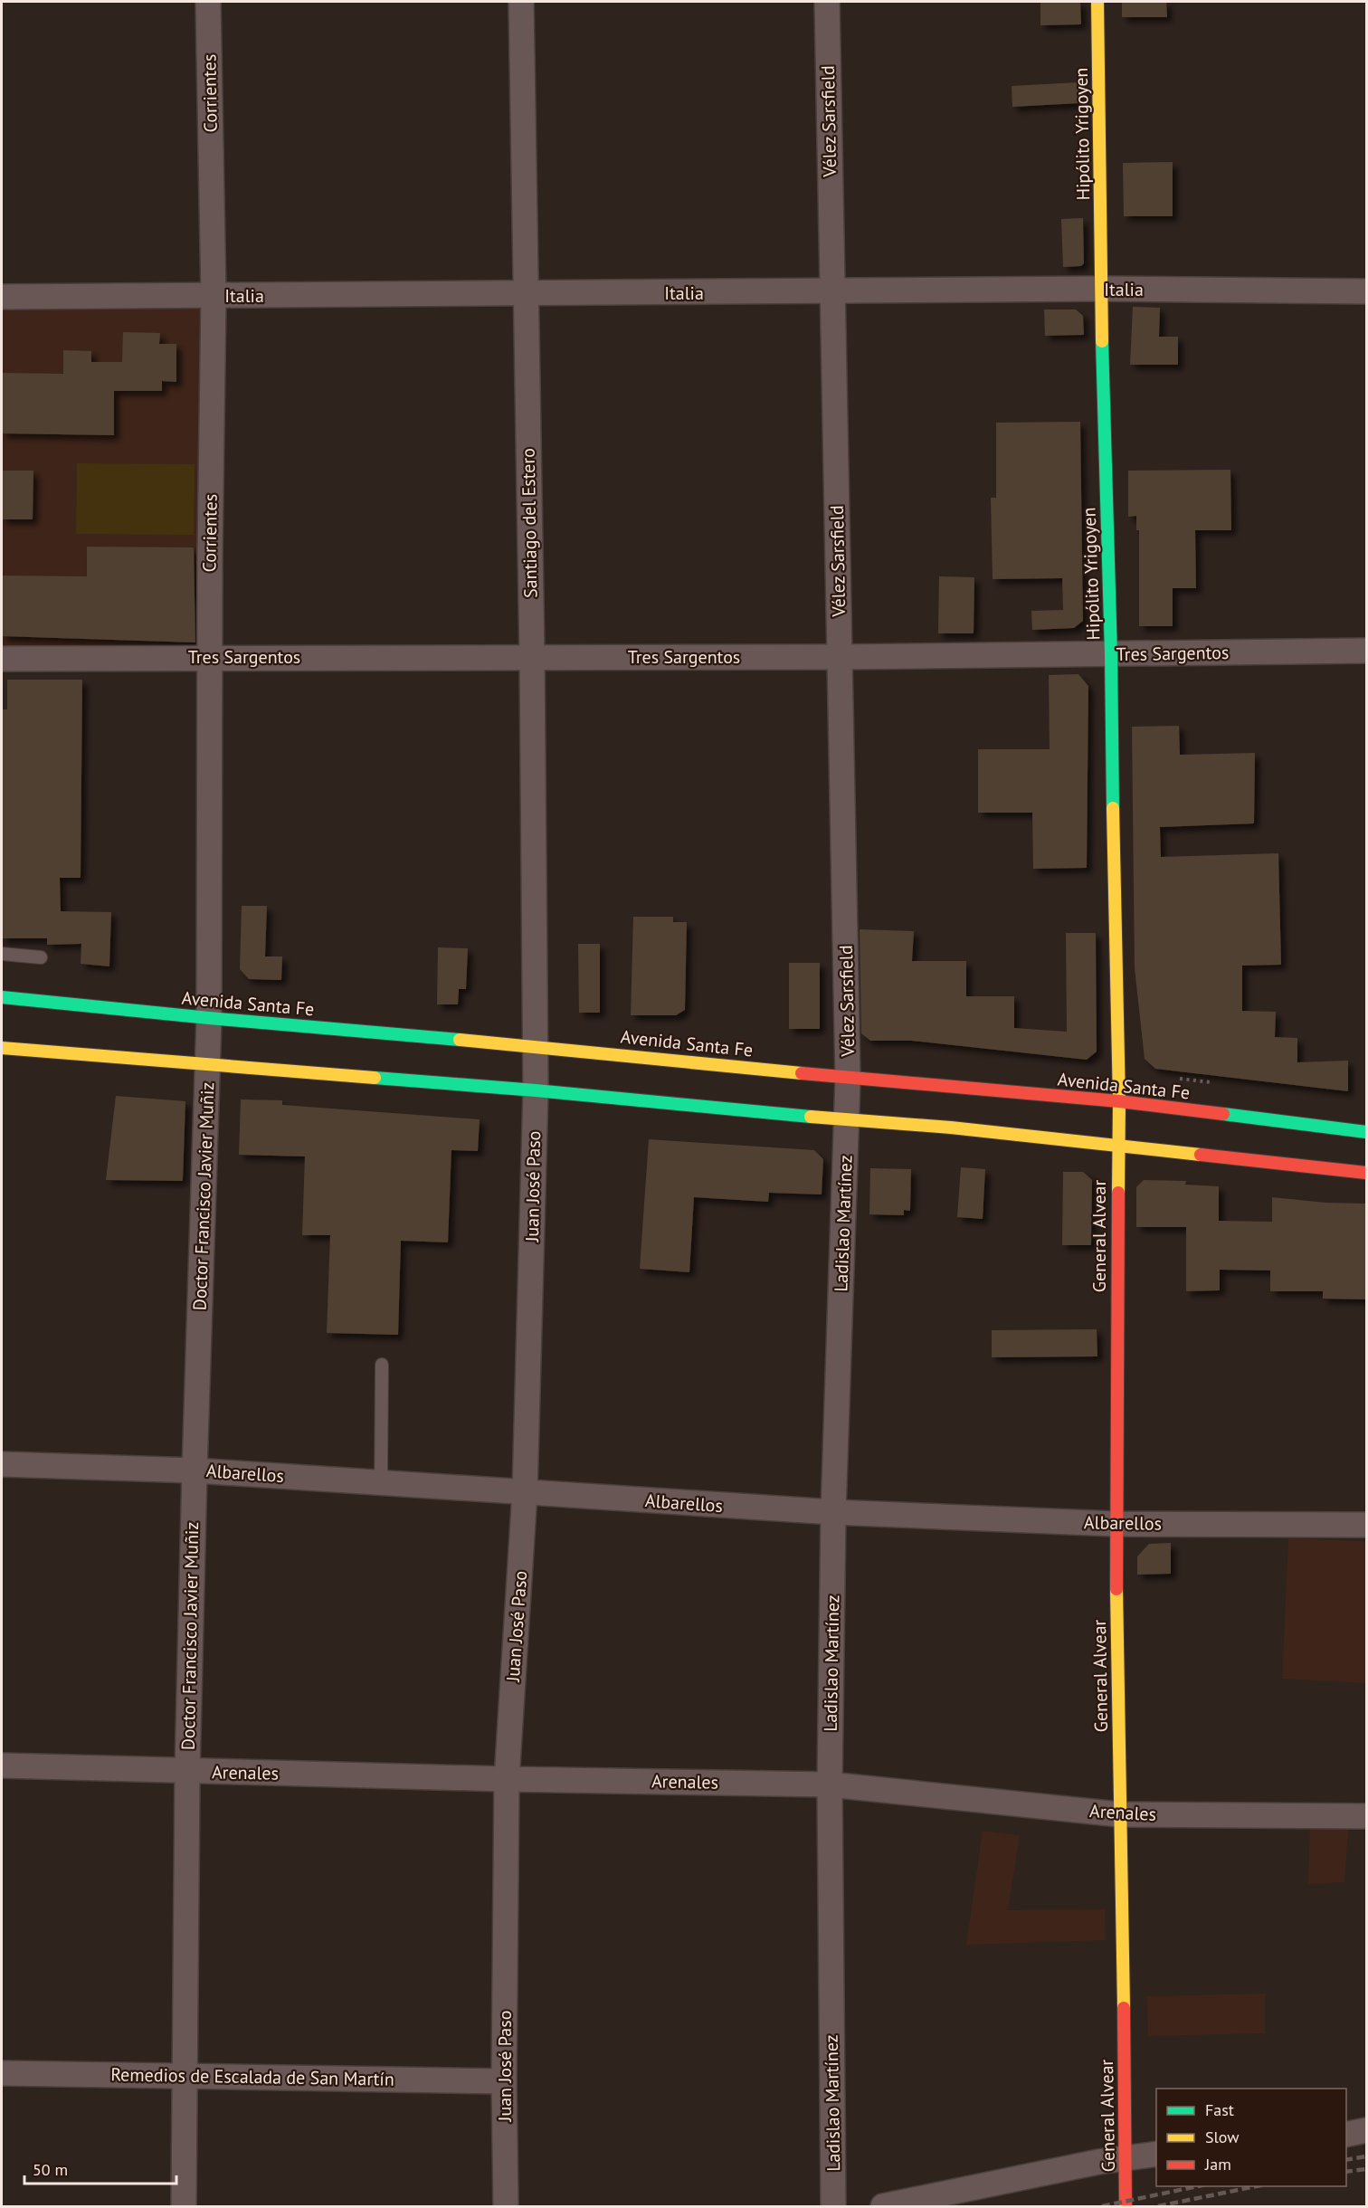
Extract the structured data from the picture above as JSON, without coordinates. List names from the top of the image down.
{
  "streets": {
    "main road": ["Hipólito Yrigoyen", "Avenida Santa Fe", "General Alvear"],
    "street": [
      "Corrientes",
      "Vélez Sarsfield",
      "Italia",
      "Santiago del Estero",
      "Tres Sargentos",
      "Juan José Paso",
      "Doctor Francisco Javier Muñiz",
      "Ladislao Martínez",
      "Albarellos",
      "Arenales",
      "Remedios de Escalada de San Martín"
    ]
  },
  "crossings": [
    ["Corrientes", "Italia"],
    ["Corrientes", "Tres Sargentos"],
    ["Corrientes", "Avenida Santa Fe"],
    ["Corrientes", "Doctor Francisco Javier Muñiz"],
    ["Vélez Sarsfield", "Italia"],
    ["Vélez Sarsfield", "Tres Sargentos"],
    ["Vélez Sarsfield", "Avenida Santa Fe"],
    ["Vélez Sarsfield", "Ladislao Martínez"],
    ["Hipólito Yrigoyen", "Italia"],
    ["Hipólito Yrigoyen", "Tres Sargentos"],
    ["Hipólito Yrigoyen", "Avenida Santa Fe"],
    ["Hipólito Yrigoyen", "General Alvear"],
    ["Italia", "Santiago del Estero"],
    ["Santiago del Estero", "Tres Sargentos"],
    ["Santiago del Estero", "Avenida Santa Fe"],
    ["Santiago del Estero", "Juan José Paso"],
    ["Avenida Santa Fe", "Juan José Paso"],
    ["Juan José Paso", "Albarellos"],
    ["Juan José Paso", "Arenales"],
    ["Juan José Paso", "Remedios de Escalada de San Martín"],
    ["Doctor Francisco Javier Muñiz", "Albarellos"],
    ["Doctor Francisco Javier Muñiz", "Arenales"],
    ["Doctor Francisco Javier Muñiz", "Remedios de Escalada de San Martín"],
    ["Ladislao Martínez", "Albarellos"],
    ["Ladislao Martínez", "Arenales"],
    ["General Alvear", "Albarellos"],
    ["General Alvear", "Arenales"]
  ],
  "legend": ["Fast", "Slow", "Jam"],
  "scale_bar": "50 m"
}
